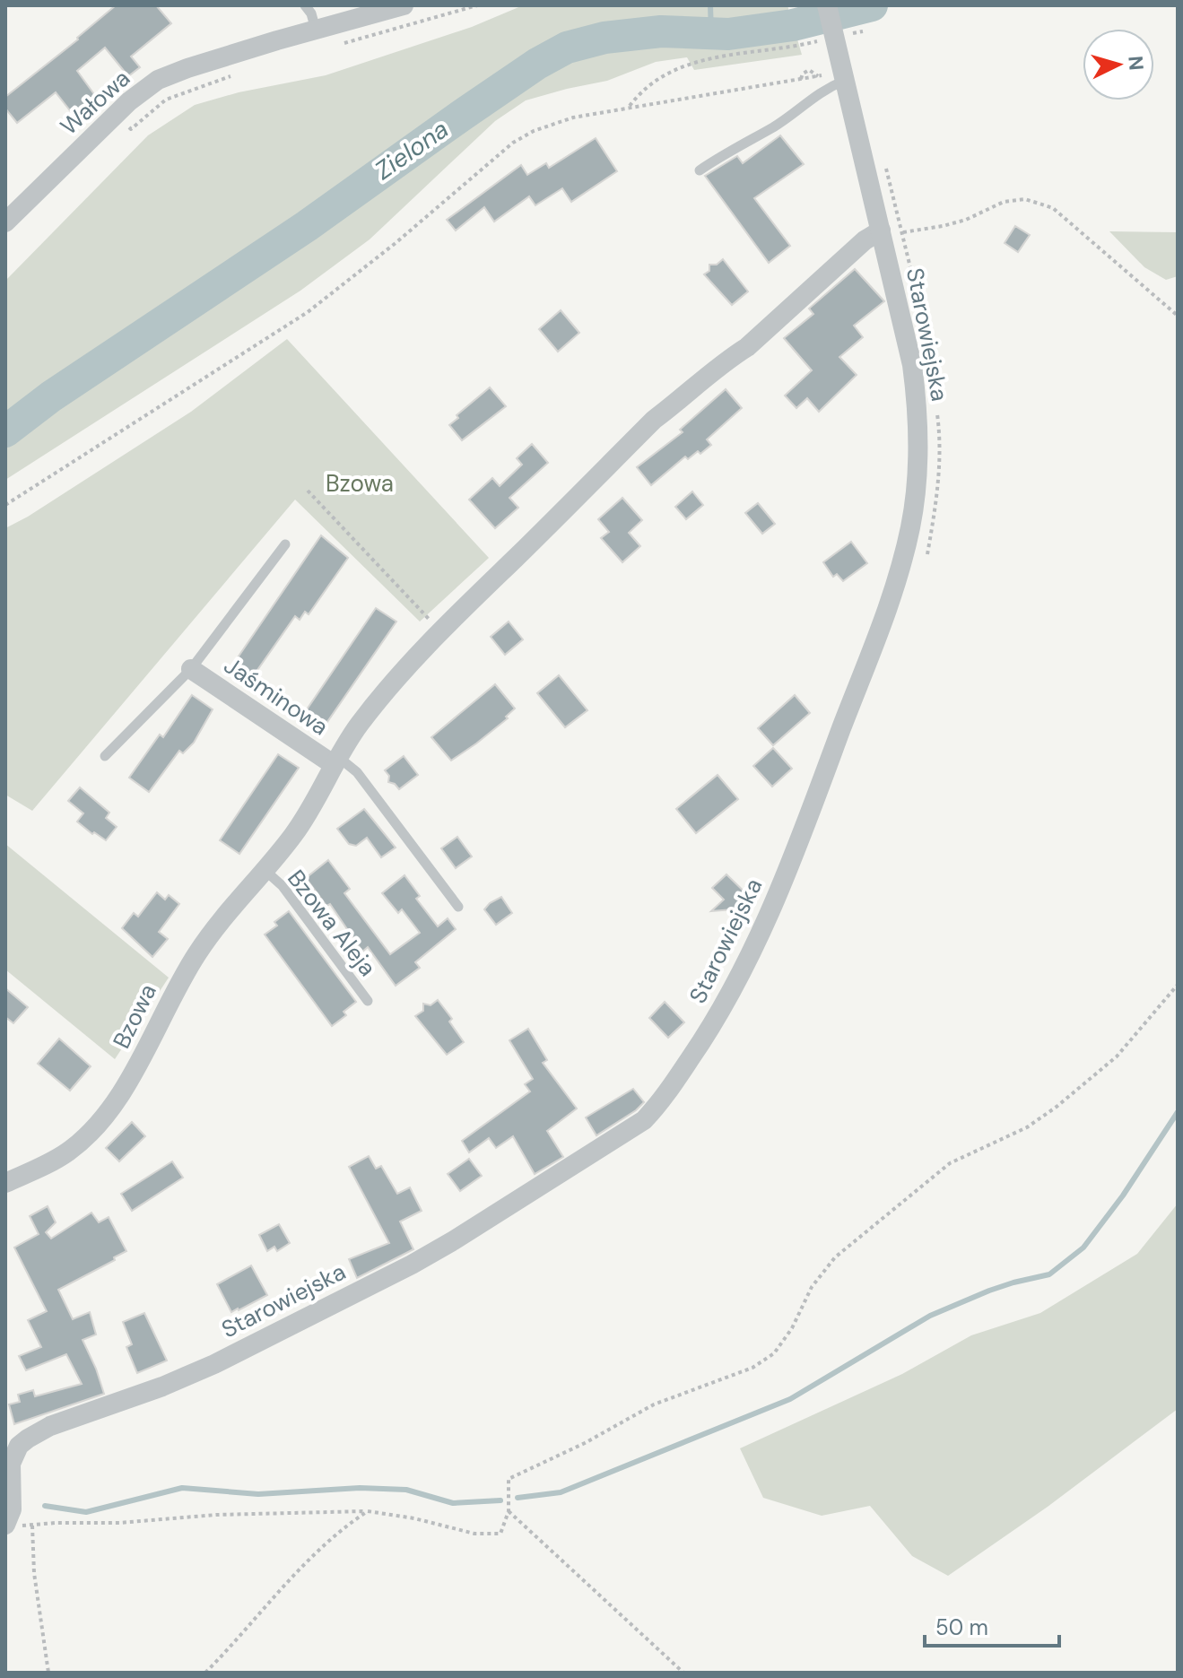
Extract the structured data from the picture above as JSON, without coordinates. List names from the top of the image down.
{
  "streets": {
    "street": [
      "Wałowa",
      "Starowiejska",
      "Jaśminowa",
      "Bzowa"
    ],
    "lane": ["Bzowa Aleja"]
  },
  "crossings": [
    ["Starowiejska", "Bzowa"],
    ["Jaśminowa", "Bzowa"],
    ["Bzowa Aleja", "Bzowa"]
  ],
  "water": ["Zielona"],
  "parks": ["Bzowa"],
  "scale_bar": "50 m",
  "north": "right"
}
